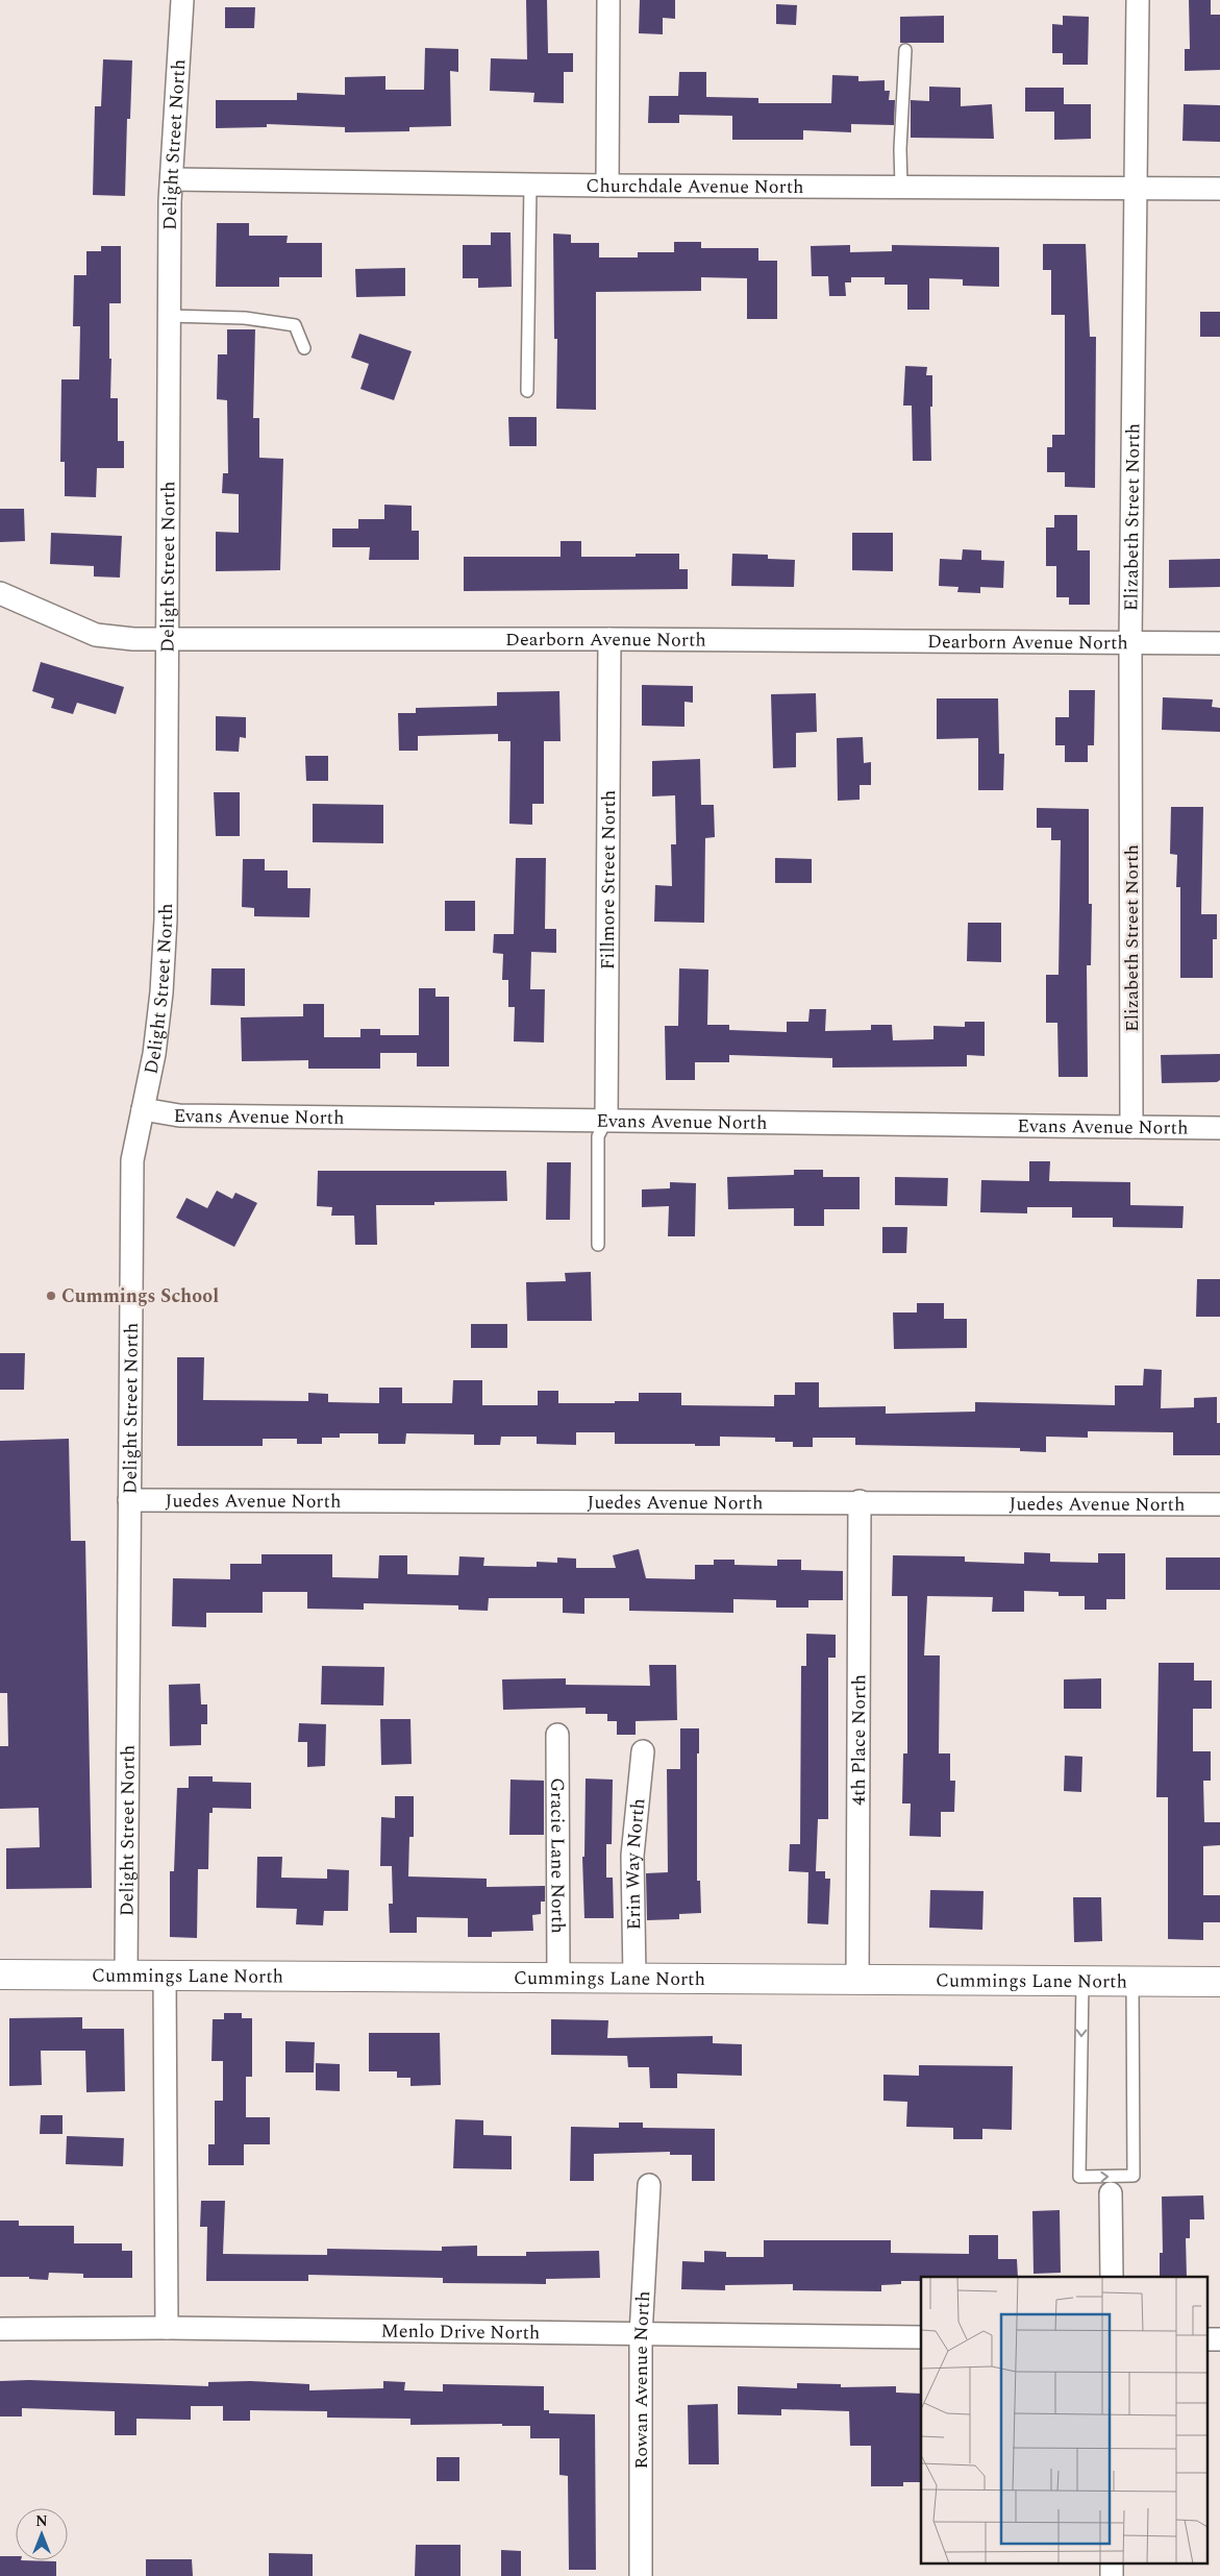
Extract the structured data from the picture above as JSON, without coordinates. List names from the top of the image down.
{
  "streets": {
    "street": [
      "Delight Street North",
      "Churchdale Avenue North",
      "Elizabeth Street North",
      "Dearborn Avenue North",
      "Fillmore Street North",
      "Evans Avenue North",
      "Juedes Avenue North",
      "4th Place North",
      "Gracie Lane North",
      "Erin Way North",
      "Cummings Lane North",
      "Menlo Drive North",
      "Rowan Avenue North"
    ]
  },
  "crossings": [
    ["Delight Street North", "Churchdale Avenue North"],
    ["Delight Street North", "Dearborn Avenue North"],
    ["Delight Street North", "Evans Avenue North"],
    ["Delight Street North", "Juedes Avenue North"],
    ["Delight Street North", "Cummings Lane North"],
    ["Churchdale Avenue North", "Elizabeth Street North"],
    ["Elizabeth Street North", "Dearborn Avenue North"],
    ["Elizabeth Street North", "Evans Avenue North"],
    ["Dearborn Avenue North", "Fillmore Street North"],
    ["Fillmore Street North", "Evans Avenue North"],
    ["Juedes Avenue North", "4th Place North"],
    ["4th Place North", "Cummings Lane North"],
    ["Gracie Lane North", "Cummings Lane North"],
    ["Erin Way North", "Cummings Lane North"],
    ["Menlo Drive North", "Rowan Avenue North"]
  ],
  "places": ["Cummings School"],
  "north": "top"
}
